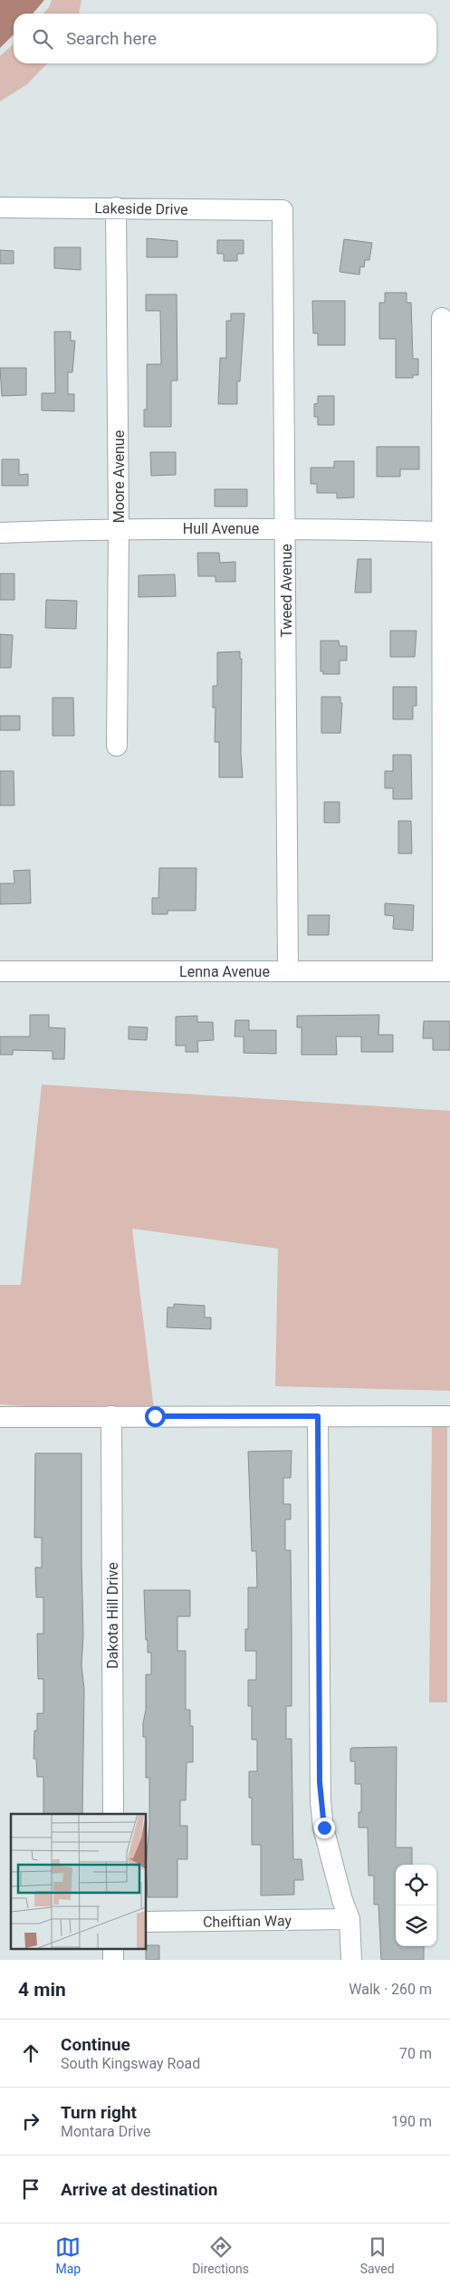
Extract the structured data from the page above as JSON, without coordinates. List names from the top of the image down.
{
  "streets": {
    "street": [
      "Lakeside Drive",
      "Moore Avenue",
      "Hull Avenue",
      "Tweed Avenue",
      "Lenna Avenue",
      "Dakota Hill Drive",
      "Cheiftian Way"
    ]
  },
  "crossings": [
    ["Lakeside Drive", "Moore Avenue"],
    ["Lakeside Drive", "Tweed Avenue"],
    ["Moore Avenue", "Hull Avenue"],
    ["Hull Avenue", "Tweed Avenue"],
    ["Tweed Avenue", "Lenna Avenue"]
  ],
  "page": {
    "search": "Search here",
    "heading": ["4 min", "Walk · 260 m"],
    "list": [
      ["Continue", "South Kingsway Road", "70 m"],
      ["Turn right", "Montara Drive", "190 m"],
      "Arrive at destination"
    ],
    "nav": ["Map", "Directions", "Saved"]
  }
}
